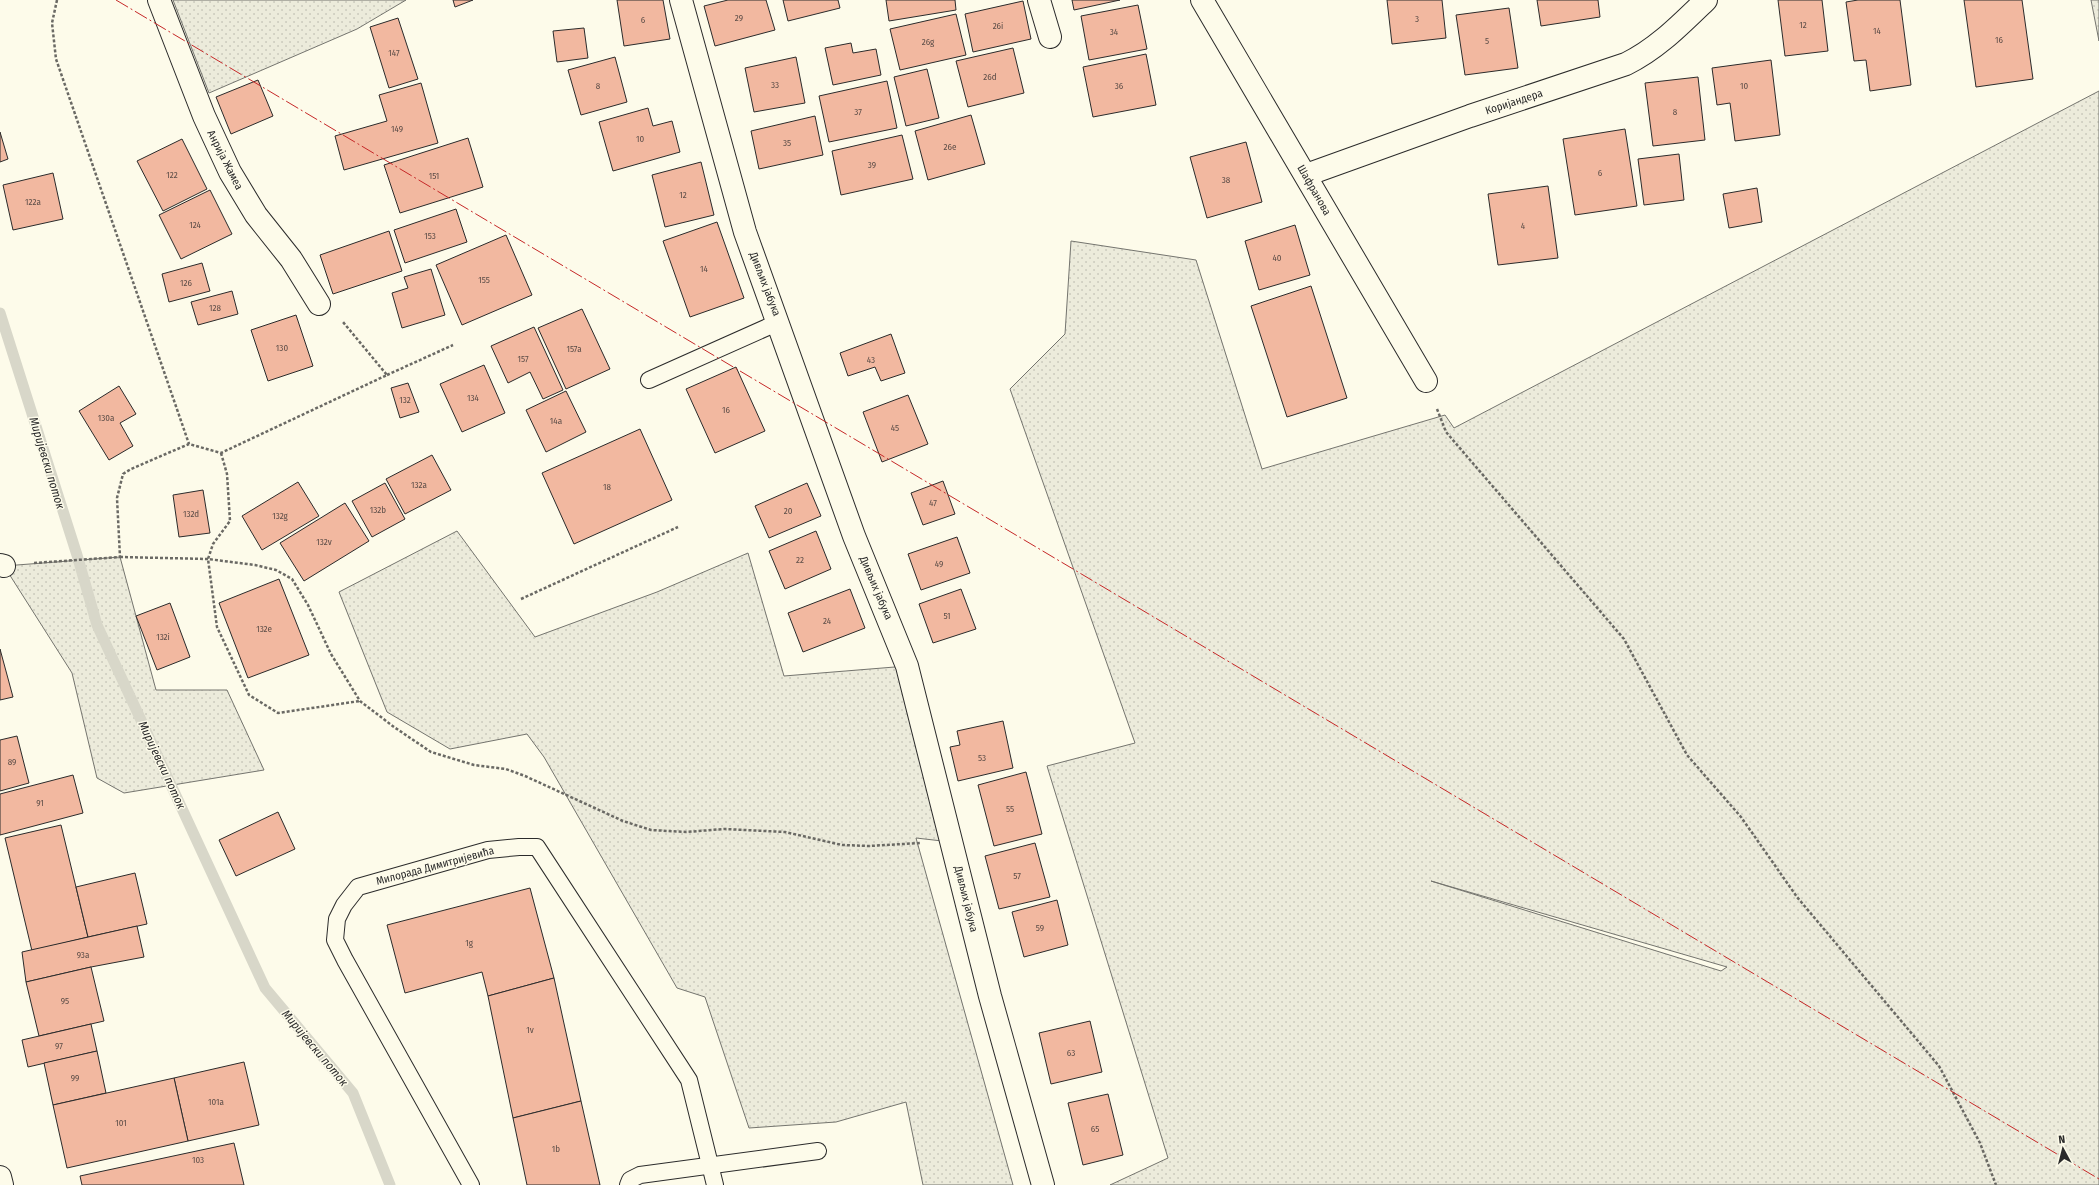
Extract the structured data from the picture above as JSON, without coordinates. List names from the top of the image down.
{
  "streets": {
    "street": [
      "Коријандера",
      "Анрија Жамеа",
      "Шафранова",
      "Дивљих јабука"
    ],
    "lane": ["Милорада Димитријевића"]
  },
  "crossings": [
    ["Коријандера", "Шафранова"]
  ],
  "water": ["Миријевски поток"],
  "house_numbers": [
    "29",
    "3",
    "6",
    "12",
    "26i",
    "14",
    "34",
    "16",
    "5",
    "26g",
    "147",
    "26d",
    "33",
    "8",
    "36",
    "10",
    "37",
    "8",
    "149",
    "10",
    "35",
    "26e",
    "39",
    "6",
    "122",
    "151",
    "38",
    "12",
    "122a",
    "124",
    "4",
    "153",
    "40",
    "14",
    "155",
    "126",
    "128",
    "130",
    "157a",
    "157",
    "43",
    "134",
    "132",
    "16",
    "130a",
    "14a",
    "45",
    "132a",
    "18",
    "47",
    "132b",
    "20",
    "132d",
    "132g",
    "132v",
    "22",
    "49",
    "51",
    "24",
    "132e",
    "132i",
    "53",
    "89",
    "91",
    "55",
    "57",
    "59",
    "1g",
    "93a",
    "95",
    "1v",
    "97",
    "63",
    "99",
    "101a",
    "101",
    "65",
    "1b",
    "103"
  ],
  "north": "top"
}
